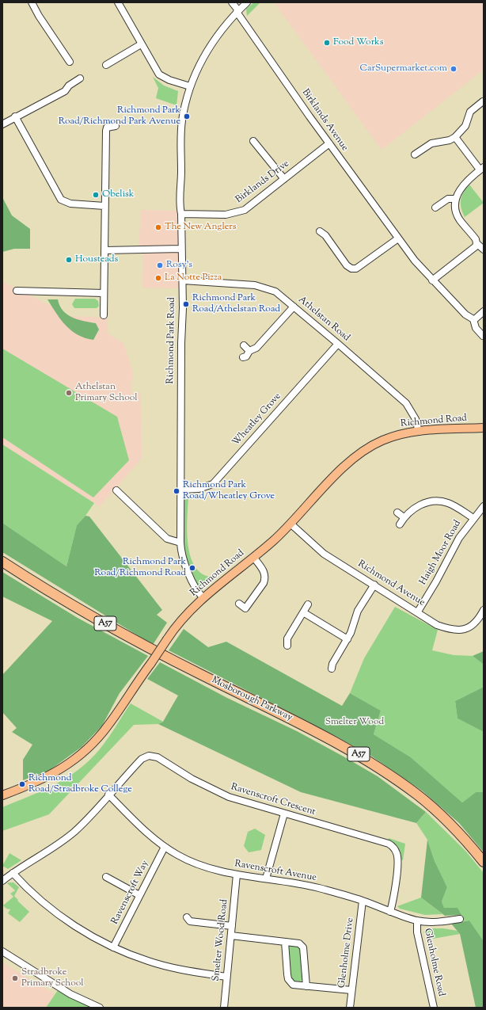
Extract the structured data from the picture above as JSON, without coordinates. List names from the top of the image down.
{
  "streets": {
    "highway": ["A57", "Mosborough Parkway"],
    "main road": ["Richmond Road"],
    "street": [
      "Birklands Avenue",
      "Birklands Drive",
      "Athelstan Road",
      "Richmond Park Road",
      "Wheatley Grove",
      "Haigh Moor Road",
      "Richmond Avenue",
      "Ravenscroft Crescent",
      "Ravenscroft Avenue",
      "Ravenscroft Way",
      "Smelter Wood Road",
      "Glenholme Drive",
      "Glenholme Road"
    ]
  },
  "crossings": [
    ["Birklands Avenue", "Birklands Drive"],
    ["Birklands Avenue", "Richmond Park Road"],
    ["Birklands Drive", "Richmond Park Road"],
    ["Athelstan Road", "Richmond Park Road"],
    ["Athelstan Road", "Wheatley Grove"],
    ["Athelstan Road", "Richmond Road"],
    ["Richmond Park Road", "Wheatley Grove"],
    ["Richmond Park Road", "Richmond Road"],
    ["Richmond Road", "Richmond Avenue"],
    ["Haigh Moor Road", "Richmond Avenue"],
    ["Ravenscroft Crescent", "Ravenscroft Avenue"],
    ["Ravenscroft Avenue", "Ravenscroft Way"],
    ["Ravenscroft Avenue", "Smelter Wood Road"],
    ["Ravenscroft Avenue", "Glenholme Drive"],
    ["Ravenscroft Avenue", "Glenholme Road"]
  ],
  "parks": ["Smelter Wood"],
  "places": [
    "Food Works",
    "CarSupermarket.com",
    "Richmond Park Road/Richmond Park Avenue",
    "Obelisk",
    "The New Anglers",
    "Housteads",
    "Rosy's",
    "La Notte Pizza",
    "Richmond Park Road/Athelstan Road",
    "Athelstan Primary School",
    "Richmond Park Road/Wheatley Grove",
    "Richmond Park Road/Richmond Road",
    "Richmond Road/Stradbroke College",
    "Stradbroke Primary School"
  ]
}
